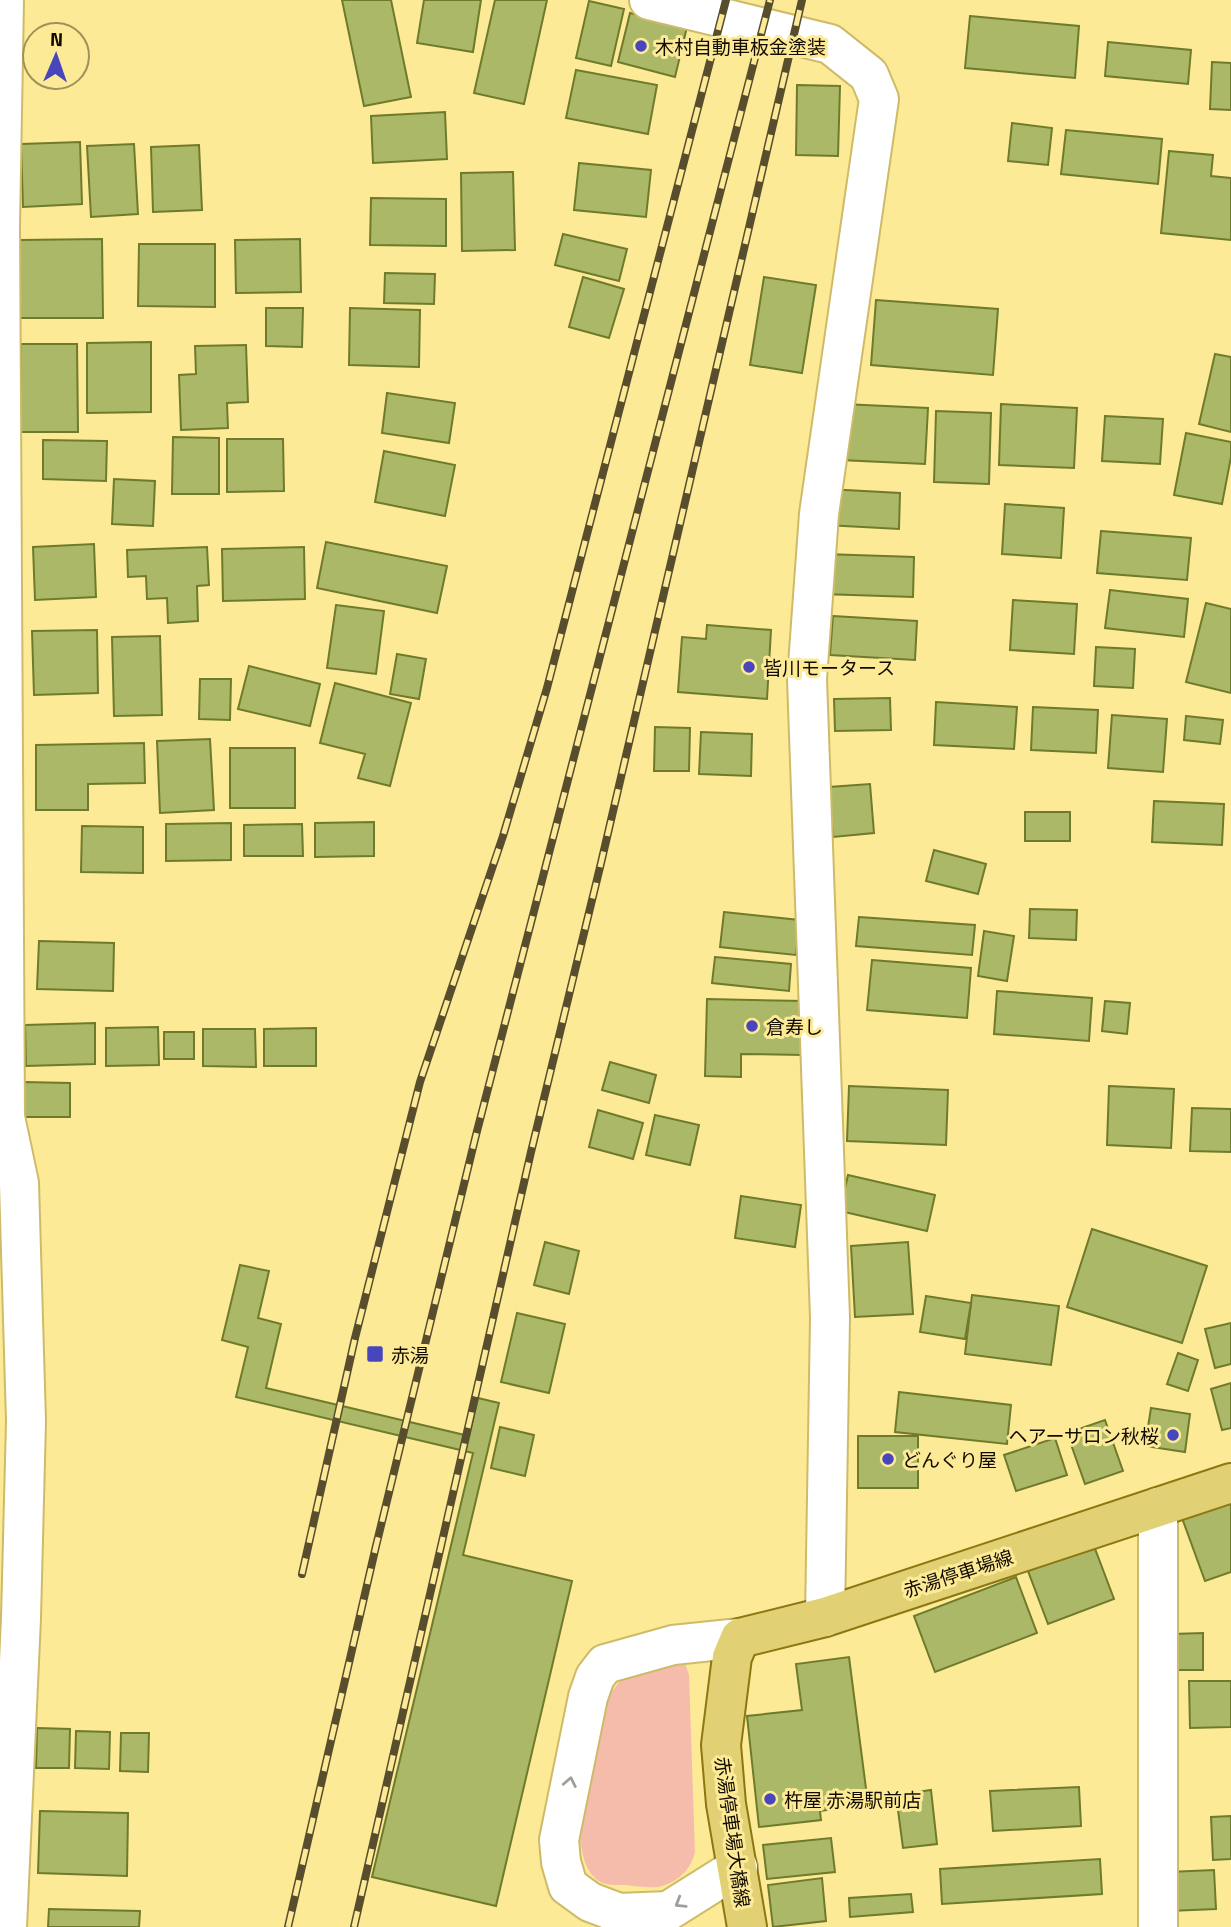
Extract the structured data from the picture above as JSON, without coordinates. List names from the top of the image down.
{
  "streets": {
    "main road": ["赤湯停車場線", "赤湯停車場大橋線"]
  },
  "crossings": [
    ["赤湯停車場線", "赤湯停車場大橋線"]
  ],
  "places": {
    "other": [
      "木村自動車板金塗装",
      "皆川モータース",
      "倉寿し",
      "ヘアーサロン秋桜",
      "どんぐり屋",
      "杵屋 赤湯駅前店"
    ],
    "transit": ["赤湯"]
  },
  "north": "top"
}
